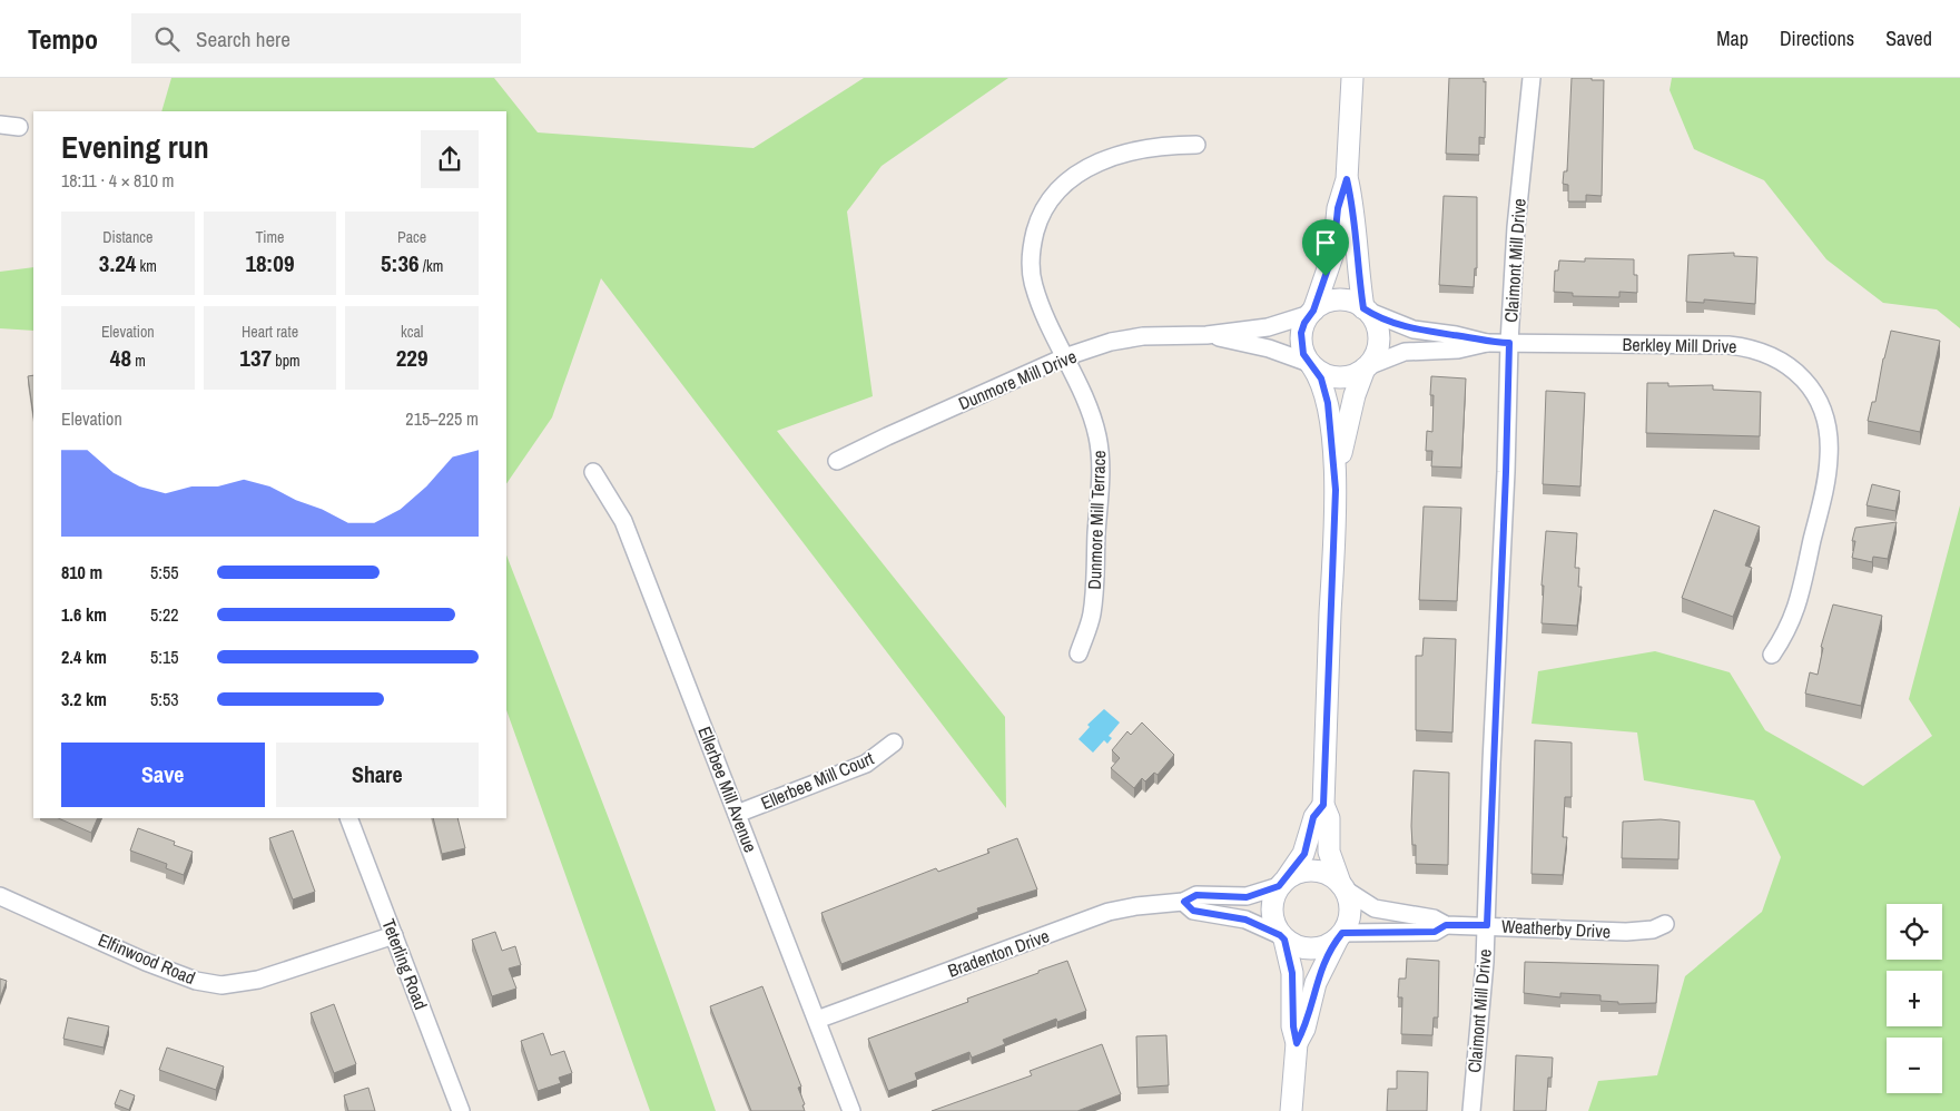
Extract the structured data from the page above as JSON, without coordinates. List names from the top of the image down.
{
  "streets": {
    "street": [
      "Claimont Mill Drive",
      "Berkley Mill Drive",
      "Dunmore Mill Drive",
      "Dunmore Mill Terrace",
      "Ellerbee Mill Court",
      "Ellerbee Mill Avenue",
      "Weatherby Drive",
      "Bradenton Drive",
      "Elfinwood Road",
      "Teterling Road"
    ]
  },
  "crossings": [
    ["Claimont Mill Drive", "Berkley Mill Drive"],
    ["Claimont Mill Drive", "Weatherby Drive"],
    ["Berkley Mill Drive", "Dunmore Mill Drive"],
    ["Dunmore Mill Drive", "Dunmore Mill Terrace"],
    ["Ellerbee Mill Court", "Ellerbee Mill Avenue"],
    ["Ellerbee Mill Avenue", "Bradenton Drive"],
    ["Weatherby Drive", "Bradenton Drive"],
    ["Elfinwood Road", "Teterling Road"]
  ],
  "page": {
    "header": "Tempo",
    "search": "Search here",
    "nav": ["Map", "Directions", "Saved"],
    "heading": ["Evening run", "18:11 · 4 × 810 m"],
    "stats": [
      ["Distance", "3.24 km"],
      ["Time", "18:09"],
      ["Pace", "5:36 /km"],
      ["Elevation", "48 m"],
      ["Heart rate", "137 bpm"],
      ["kcal", "229"]
    ],
    "chart": ["Elevation", "215–225 m"],
    "list": [
      {
        "name": "810 m",
        "note": "5:55"
      },
      {
        "name": "1.6 km",
        "note": "5:22"
      },
      {
        "name": "2.4 km",
        "note": "5:15"
      },
      {
        "name": "3.2 km",
        "note": "5:53"
      }
    ],
    "buttons": ["Save", "Share"],
    "map_buttons": ["+", "−"]
  }
}
